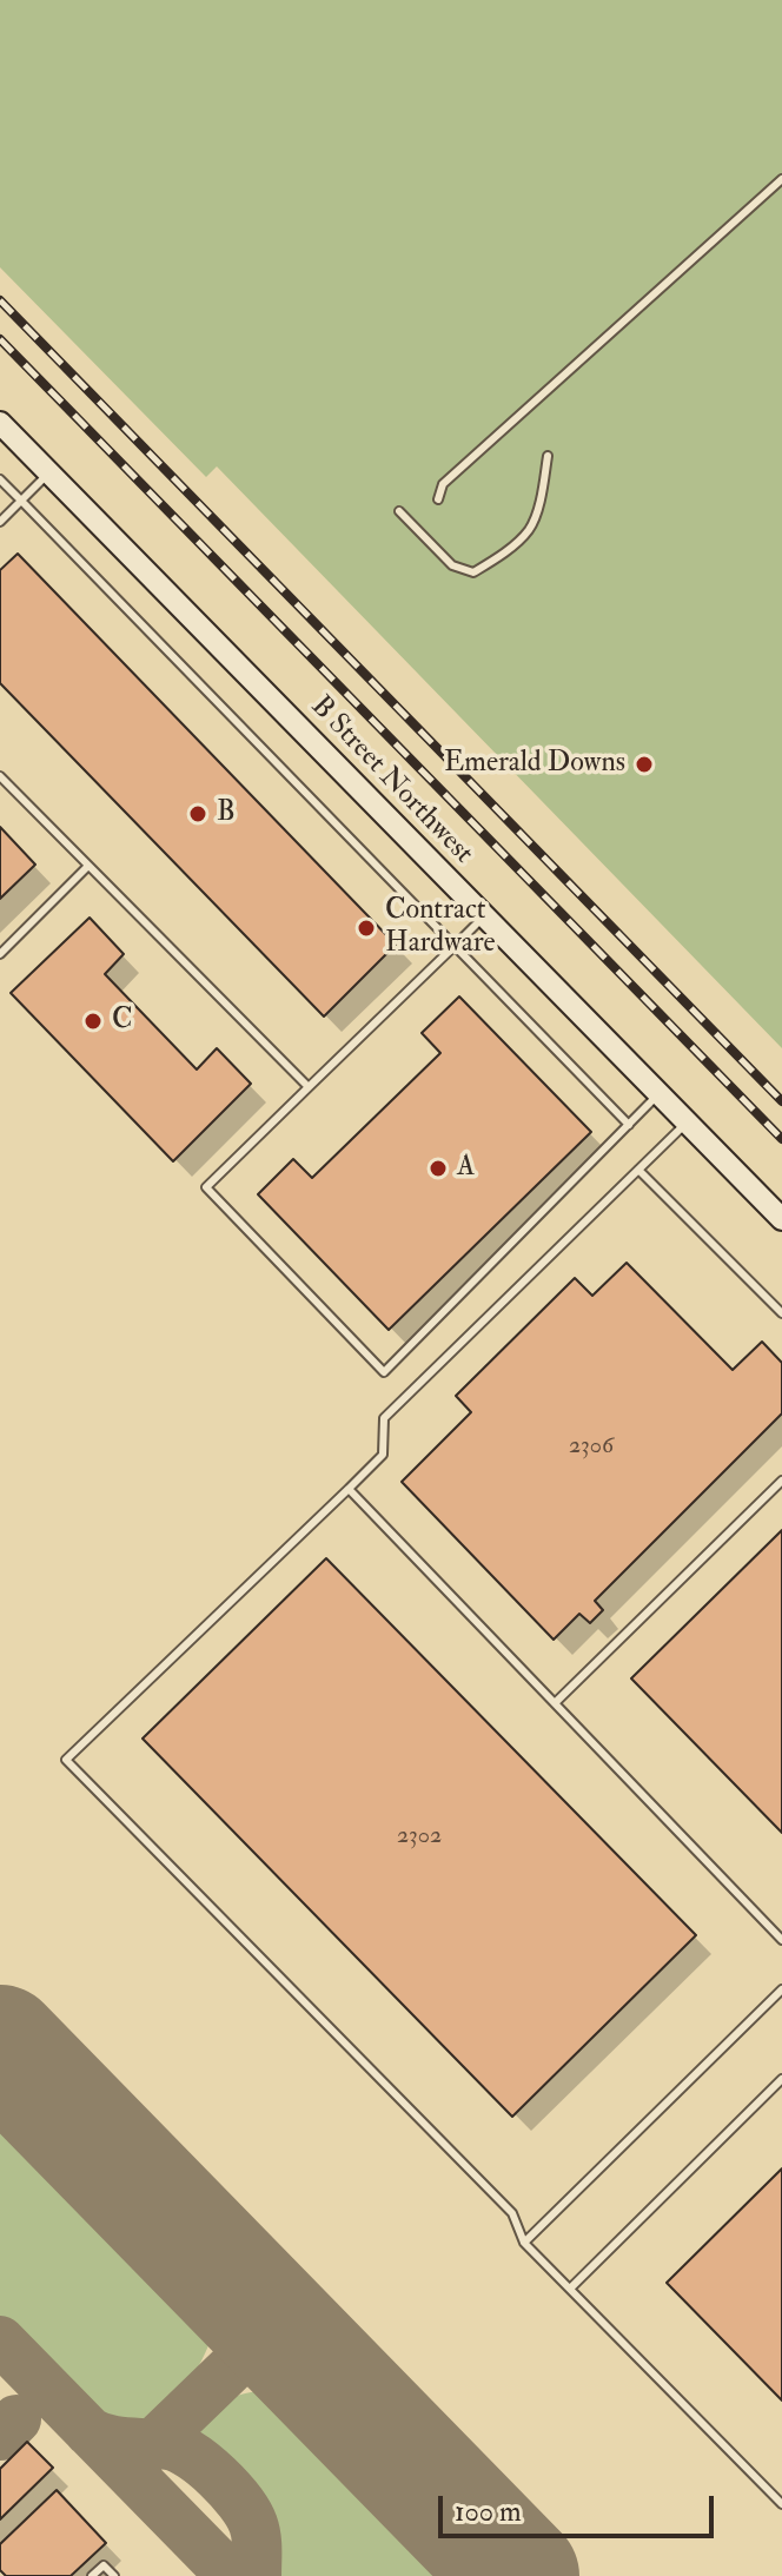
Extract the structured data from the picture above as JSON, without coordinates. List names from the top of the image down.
{
  "streets": {
    "street": ["B Street Northwest"]
  },
  "places": [
    "Emerald Downs",
    "B",
    "Contract Hardware",
    "C",
    "A"
  ],
  "house_numbers": ["2306", "2302"],
  "scale_bar": "100 m"
}
